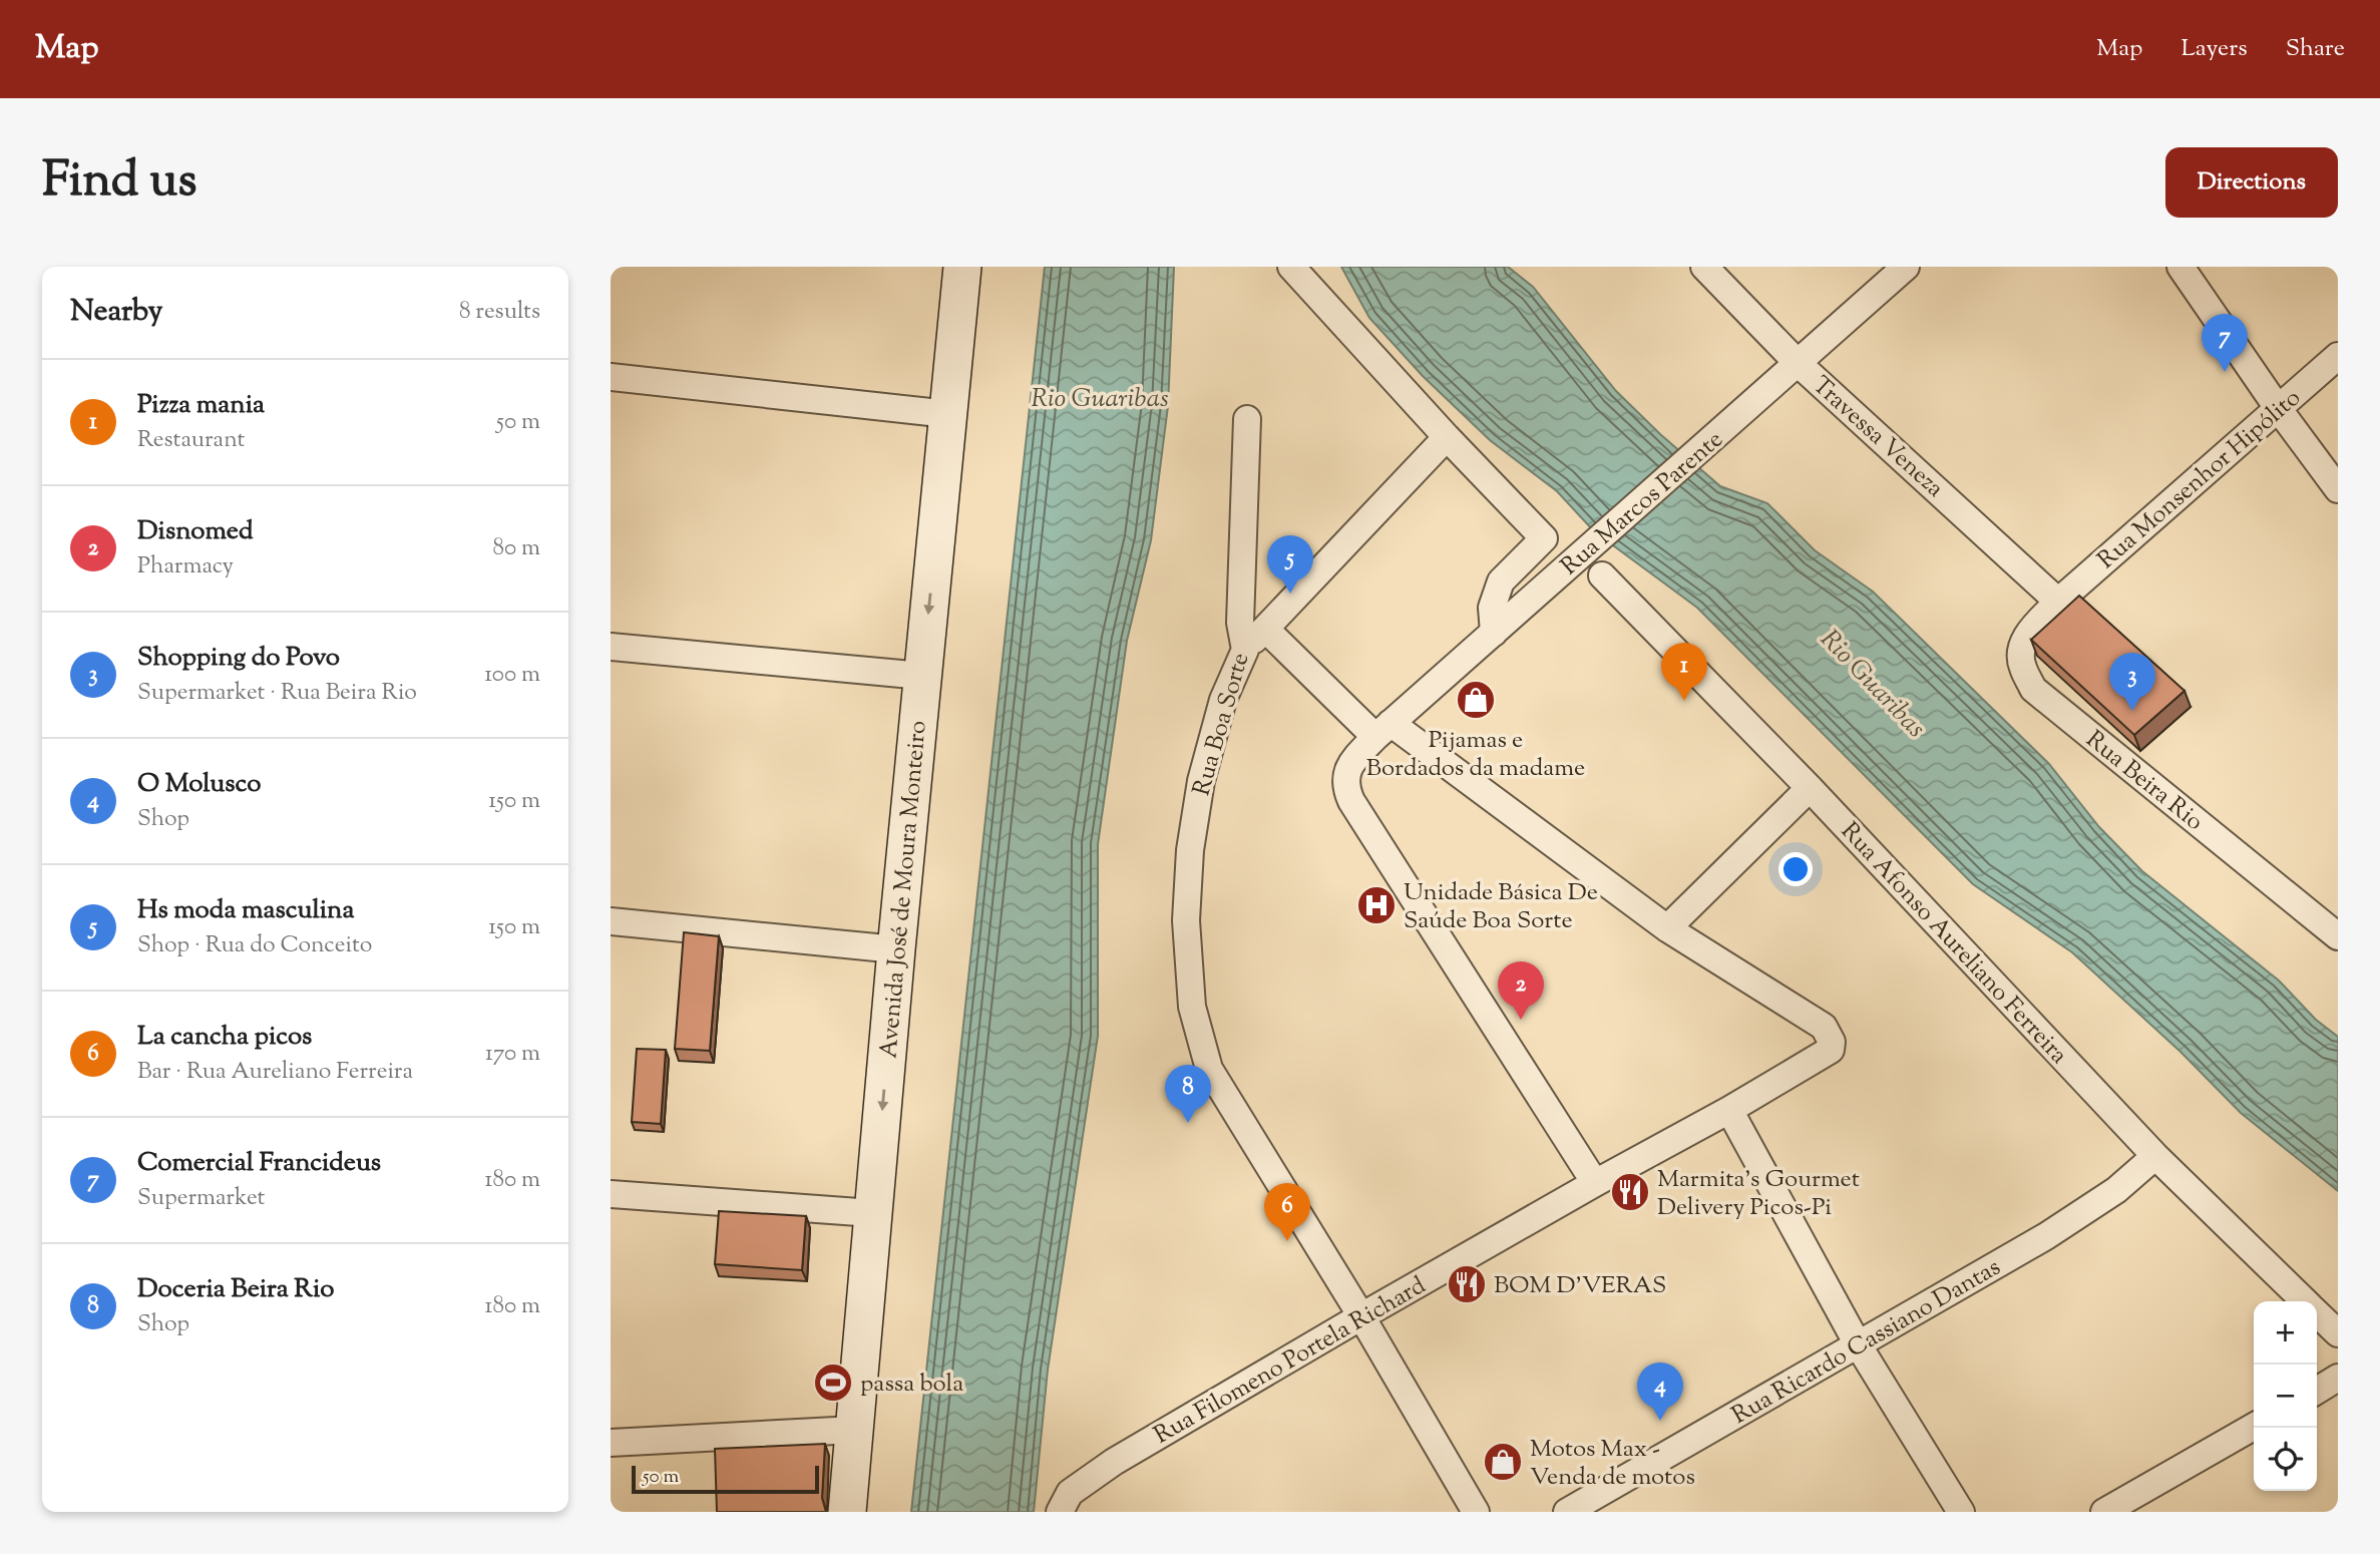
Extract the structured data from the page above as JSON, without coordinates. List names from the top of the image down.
{
  "streets": {
    "main road": ["Avenida José de Moura Monteiro"],
    "street": [
      "Travessa Veneza",
      "Rua Monsenhor Hipólito",
      "Rua Marcos Parente",
      "Rua Boa Sorte",
      "Rua Beira Rio",
      "Rua Afonso Aureliano Ferreira",
      "Rua Ricardo Cassiano Dantas",
      "Rua Filomeno Portela Richard"
    ]
  },
  "crossings": [
    ["Travessa Veneza", "Rua Monsenhor Hipólito"],
    ["Travessa Veneza", "Rua Marcos Parente"],
    ["Travessa Veneza", "Rua Beira Rio"],
    ["Rua Monsenhor Hipólito", "Rua Beira Rio"],
    ["Rua Marcos Parente", "Rua Filomeno Portela Richard"],
    ["Rua Boa Sorte", "Rua Filomeno Portela Richard"],
    ["Rua Afonso Aureliano Ferreira", "Rua Ricardo Cassiano Dantas"]
  ],
  "water": ["Rio Guaribas"],
  "places": {
    "shop": ["Pijamas e Bordados da madame", "Motos Max - Venda de motos"],
    "hospital": ["Unidade Básica De Saúde Boa Sorte"],
    "restaurant": ["Marmita’s Gourmet Delivery Picos-Pi", "BOM D'VERAS"],
    "sports": ["passa bola"]
  },
  "scale_bar": "50 m",
  "page": {
    "header": "Map",
    "nav": ["Map", "Layers", "Share"],
    "title": "Find us",
    "buttons": "Directions",
    "heading": ["Nearby", "8 results"],
    "pins": [
      "7",
      "5",
      "1",
      "3",
      "2",
      "8",
      "6",
      "4"
    ],
    "list": [
      {
        "mark": "1",
        "name": "Pizza mania",
        "note": "Restaurant",
        "value": "50 m"
      },
      {
        "mark": "2",
        "name": "Disnomed",
        "note": "Pharmacy",
        "value": "80 m"
      },
      {
        "mark": "3",
        "name": "Shopping do Povo",
        "note": "Supermarket · Rua Beira Rio",
        "value": "100 m"
      },
      {
        "mark": "4",
        "name": "O Molusco",
        "note": "Shop",
        "value": "150 m"
      },
      {
        "mark": "5",
        "name": "Hs moda masculina",
        "note": "Shop · Rua do Conceito",
        "value": "150 m"
      },
      {
        "mark": "6",
        "name": "La cancha picos",
        "note": "Bar · Rua Aureliano Ferreira",
        "value": "170 m"
      },
      {
        "mark": "7",
        "name": "Comercial Francideus",
        "note": "Supermarket",
        "value": "180 m"
      },
      {
        "mark": "8",
        "name": "Doceria Beira Rio",
        "note": "Shop",
        "value": "180 m"
      }
    ],
    "map_buttons": ["+", "−"],
    "scale": "50 m"
  }
}
